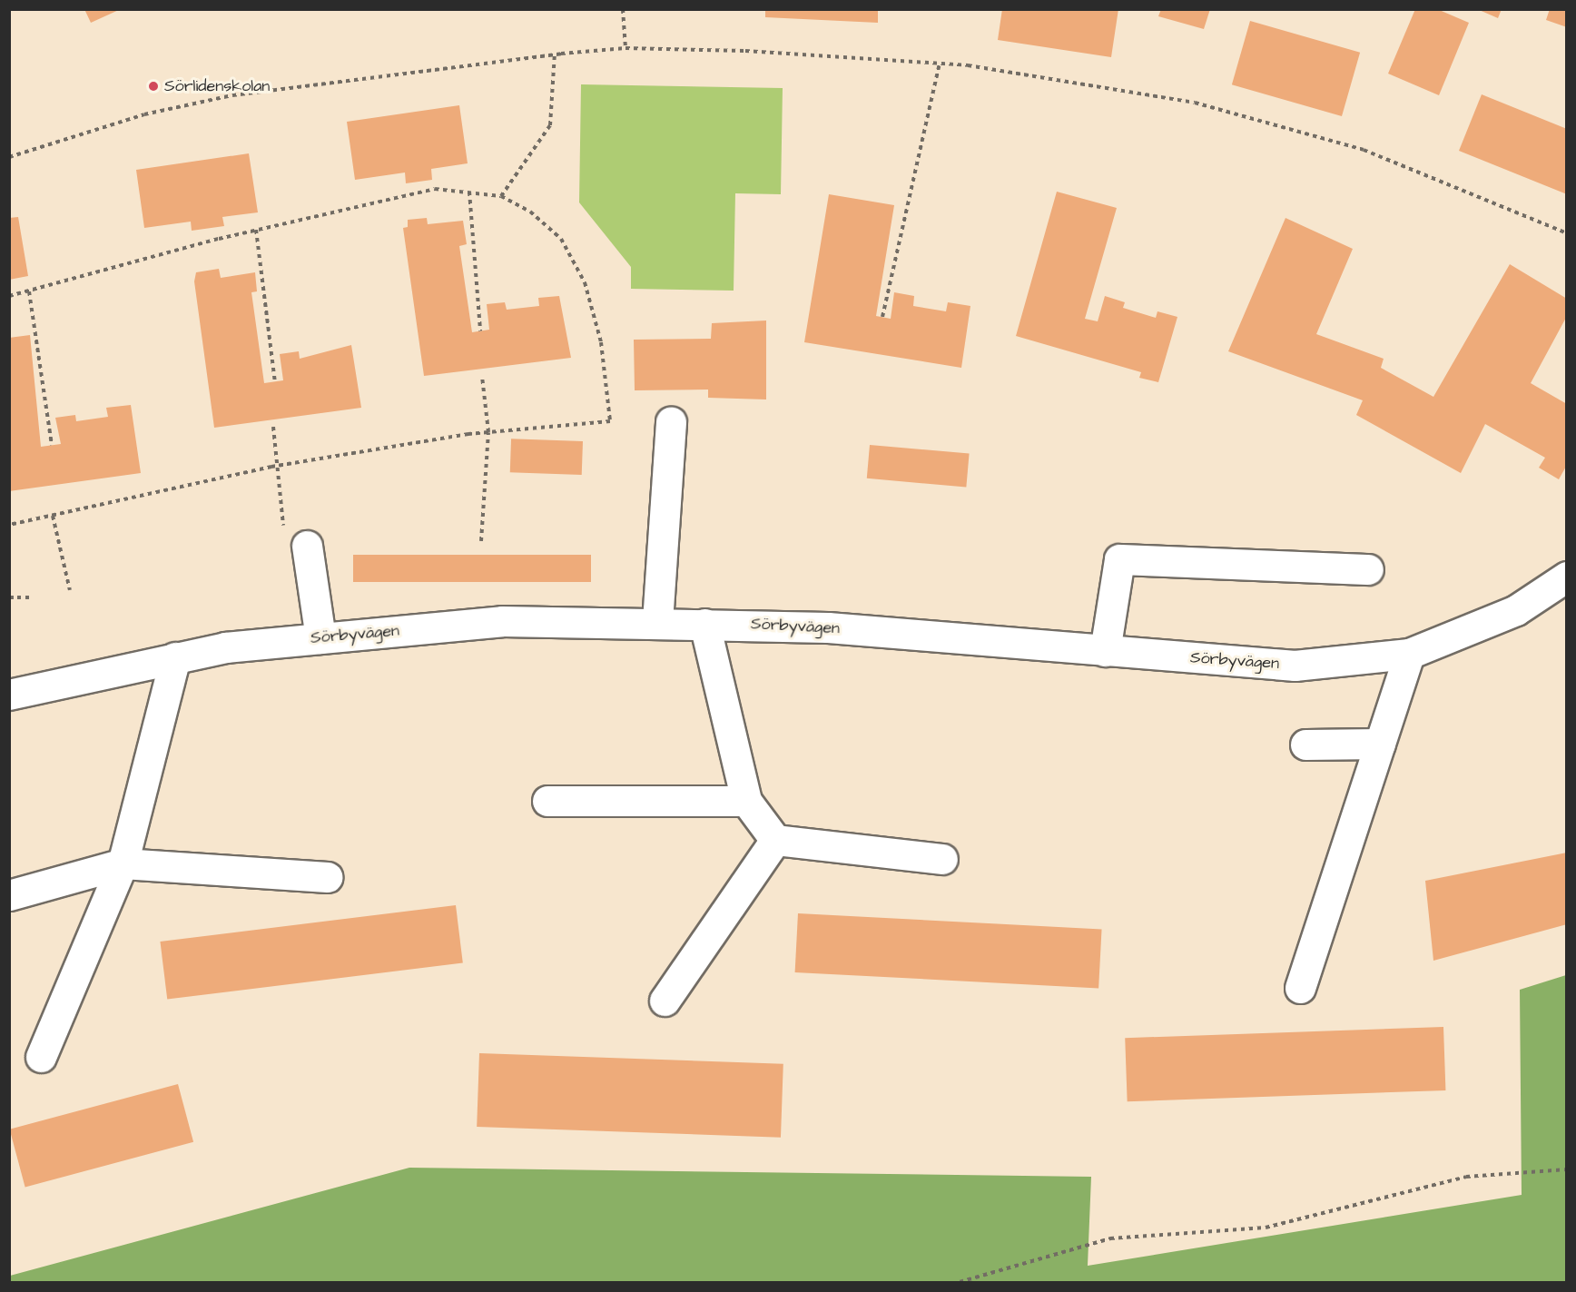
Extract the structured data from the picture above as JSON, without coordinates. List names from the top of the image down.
{
  "streets": {
    "street": ["Sörbyvägen"]
  },
  "places": ["Sörlidenskolan"]
}
